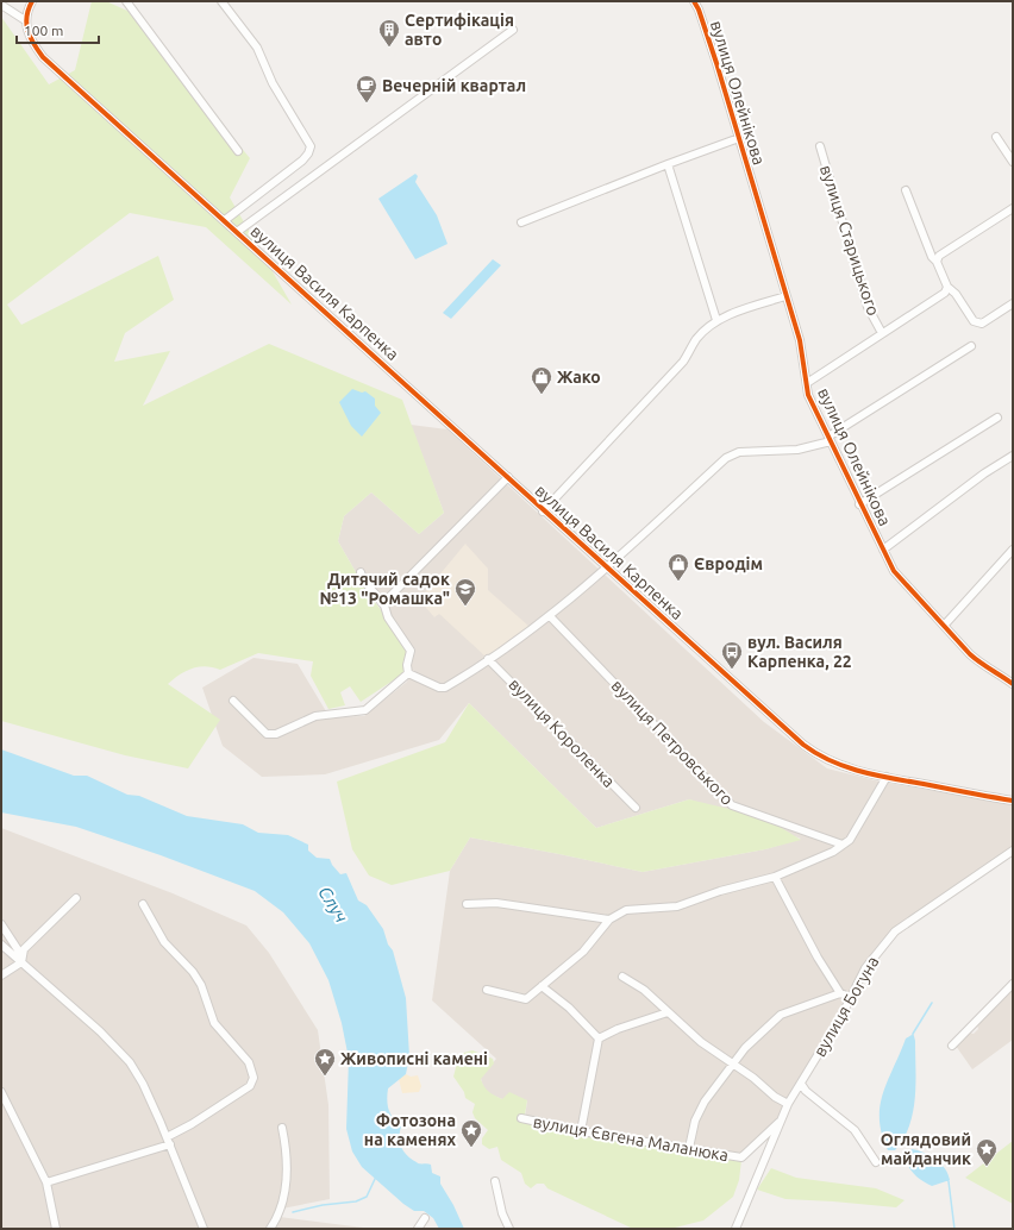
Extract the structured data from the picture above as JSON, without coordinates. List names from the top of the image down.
{
  "streets": {
    "street": [
      "вулиця Олейнікова",
      "вулиця Старицького",
      "вулиця Василя Карпенка",
      "вулиця Короленка",
      "вулиця Петровського",
      "вулиця Богуна",
      "вулиця Євгена Маланюка"
    ]
  },
  "crossings": [
    ["вулиця Олейнікова", "вулиця Василя Карпенка"],
    ["вулиця Богуна", "вулиця Євгена Маланюка"]
  ],
  "water": ["Случ"],
  "places": {
    "building": ["Сертифікація авто"],
    "cafe": ["Вечерній квартал"],
    "shop": ["Жако", "Євродім"],
    "school or university": ["Дитячий садок №13 \"Ромашка\""],
    "bus stop": ["вул. Василя Карпенка, 22"],
    "place": ["Живописні камені", "Фотозона на каменях", "Оглядовий майданчик"]
  },
  "scale_bar": "100 m"
}
